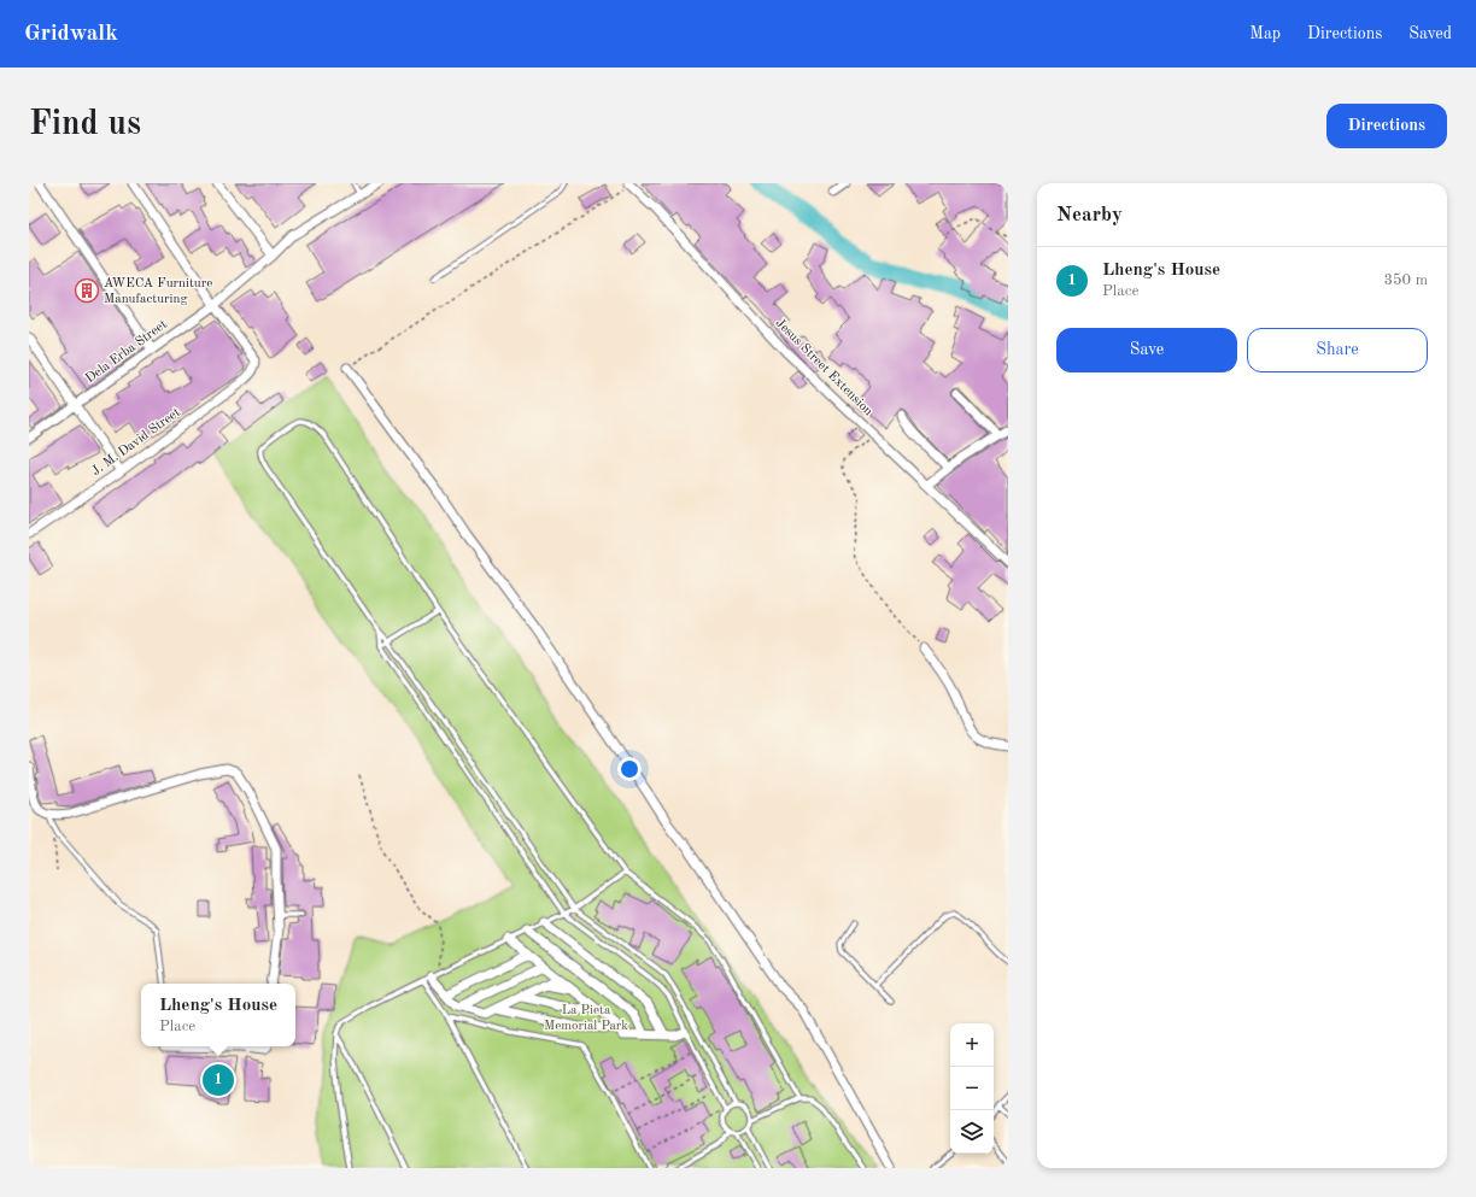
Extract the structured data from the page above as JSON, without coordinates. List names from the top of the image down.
{
  "streets": {
    "street": ["Dela Erba Street", "Jesus Street Extension", "J. M. David Street"]
  },
  "crossings": [
    ["Dela Erba Street", "J. M. David Street"]
  ],
  "parks": ["La Pieta Memorial Park"],
  "places": {
    "building": ["AWECA Furniture Manufacturing"]
  },
  "page": {
    "header": "Gridwalk",
    "nav": ["Map", "Directions", "Saved"],
    "buttons": [
      "Directions",
      ["Save", "Share"]
    ],
    "title": "Find us",
    "heading": "Nearby",
    "list": [
      {
        "mark": "1",
        "name": "Lheng's House",
        "note": "Place",
        "value": "350 m"
      }
    ],
    "popup": ["Lheng's House", "Place"],
    "map_buttons": ["+", "−"],
    "pins": "1"
  }
}
